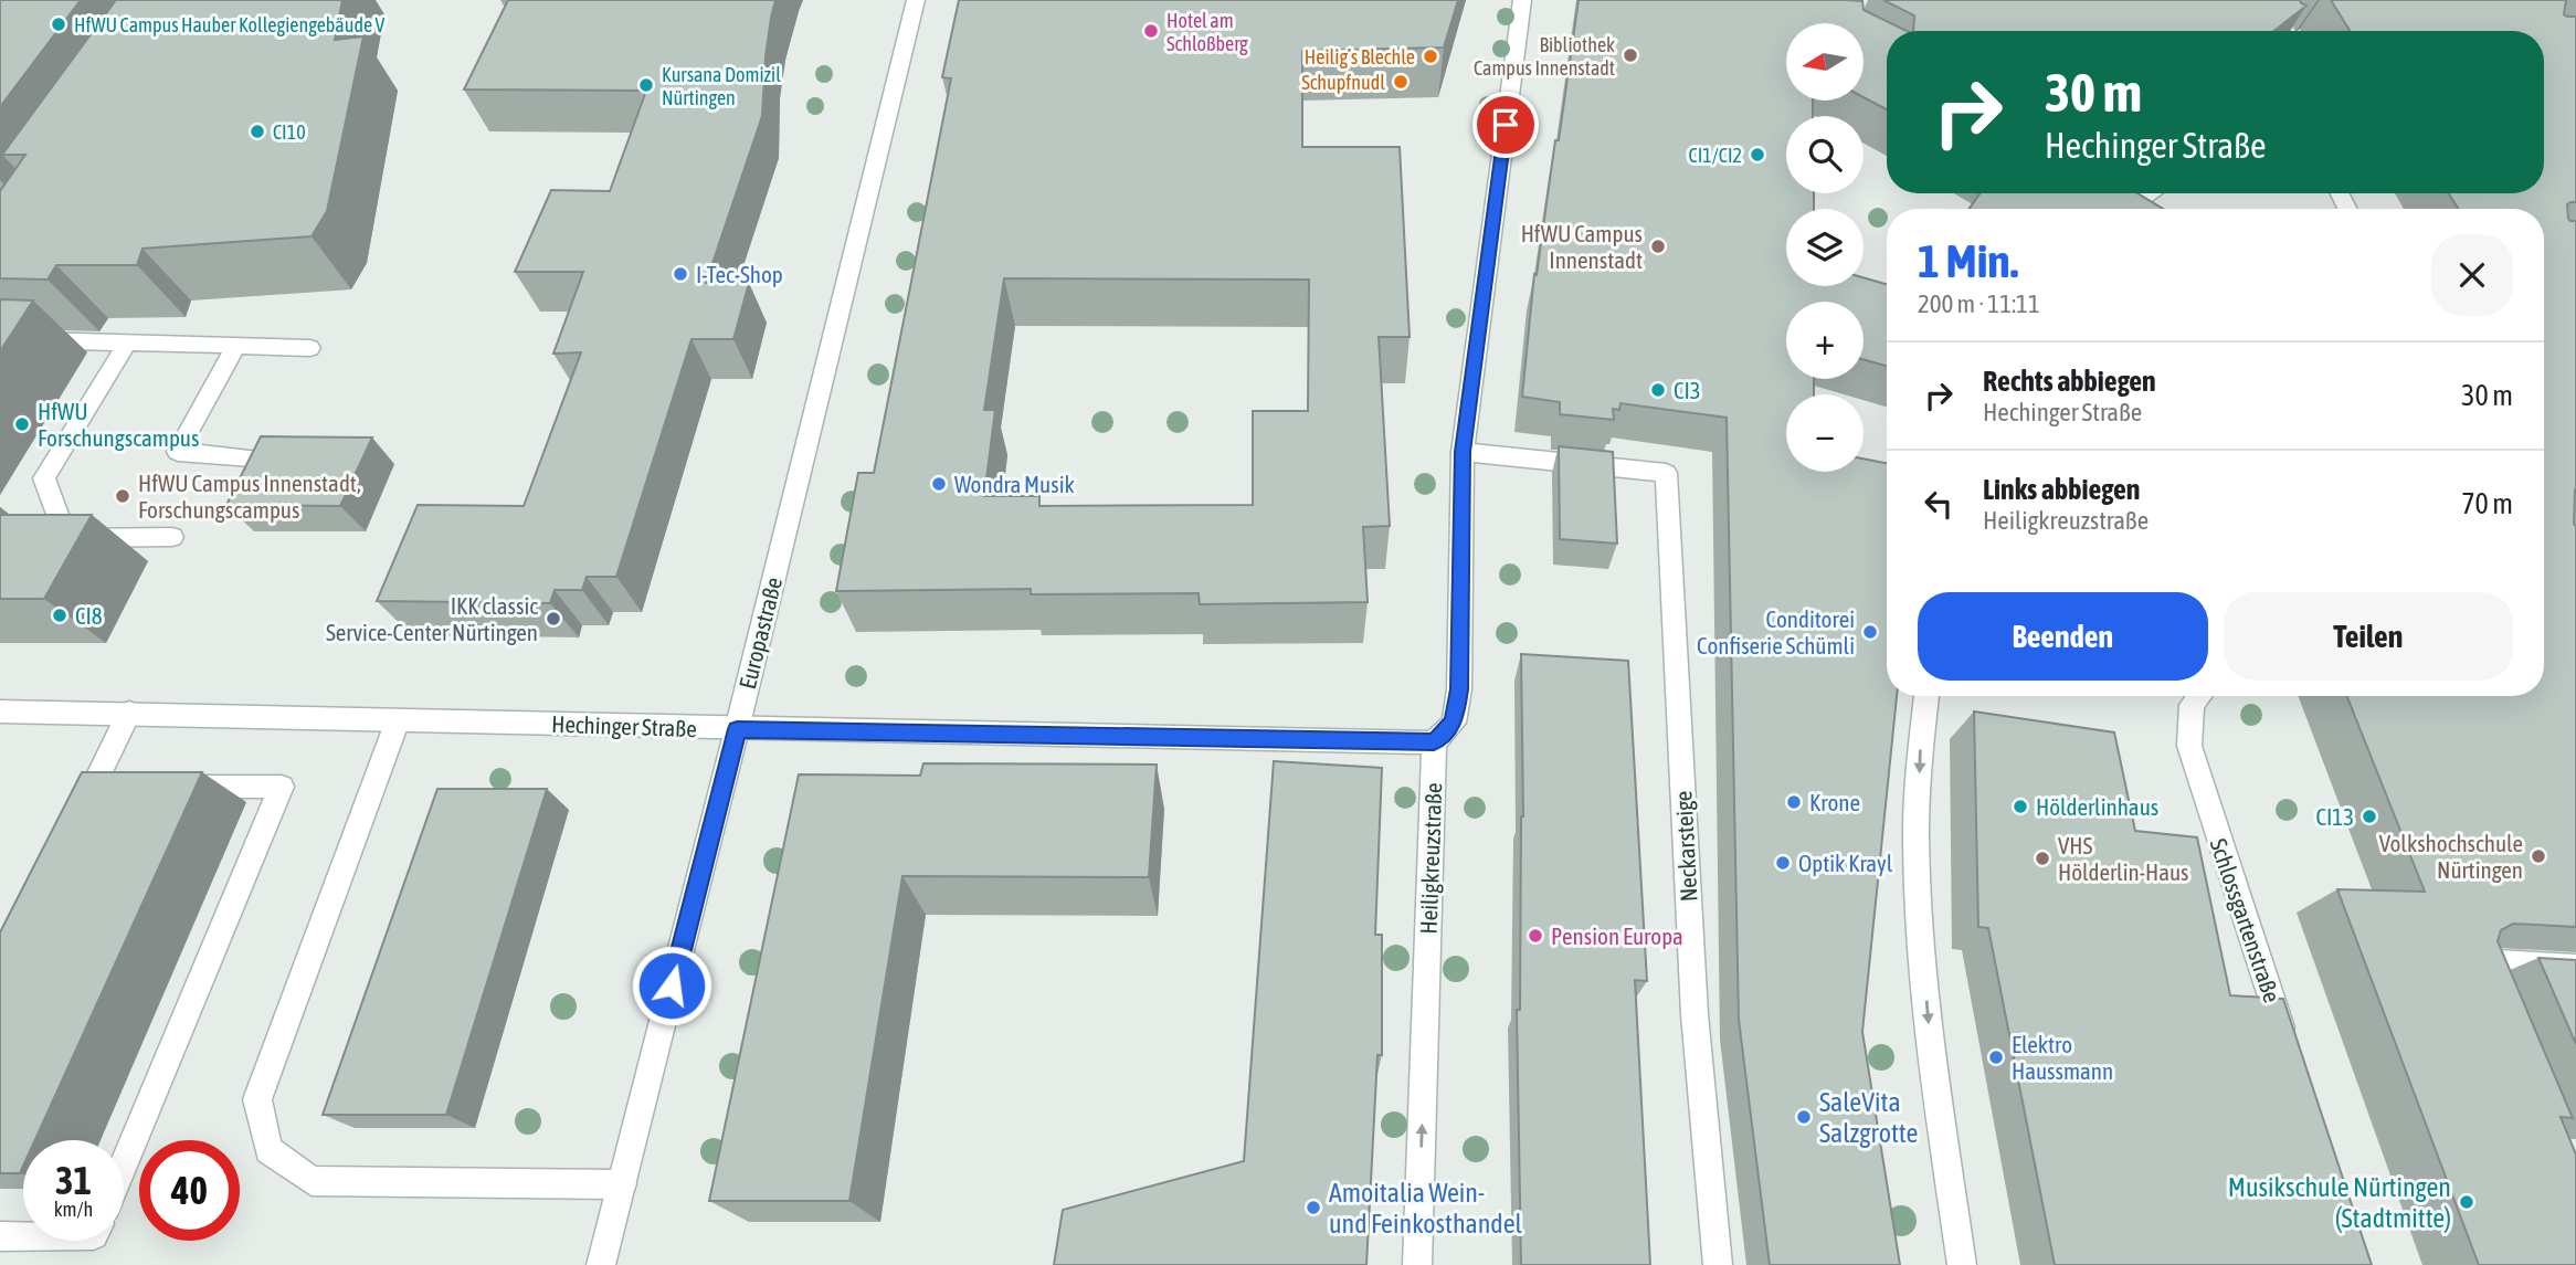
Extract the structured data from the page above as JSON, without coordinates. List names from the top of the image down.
{
  "streets": {
    "street": [
      "Europastraße",
      "Hechinger Straße",
      "Neckarsteige",
      "Heiligkreuzstraße",
      "Schlossgartenstraße"
    ]
  },
  "crossings": [
    ["Europastraße", "Hechinger Straße"],
    ["Hechinger Straße", "Heiligkreuzstraße"]
  ],
  "one_way": ["Heiligkreuzstraße"],
  "places": [
    "HfWU Campus Hauber Kollegiengebäude V",
    "Hotel am Schloßberg",
    "Bibliothek Campus Innenstadt",
    "Heilig´s Blechle",
    "Schupfnudl",
    "Kursana Domizil Nürtingen",
    "CI10",
    "CI1/CI2",
    "HfWU Campus Innenstadt",
    "I-Tec-Shop",
    "CI3",
    "HfWU Forschungscampus",
    "Wondra Musik",
    "HfWU Campus Innenstadt, Forschungscampus",
    "CI8",
    "IKK classic Service-Center Nürtingen",
    "Conditorei Confiserie Schümli",
    "Krone",
    "Hölderlinhaus",
    "CI13",
    "Volkshochschule Nürtingen",
    "VHS Hölderlin-Haus",
    "Optik Krayl",
    "Pension Europa",
    "Elektro Haussmann",
    "SaleVita Salzgrotte",
    "Musikschule Nürtingen (Stadtmitte)",
    "Amoitalia Wein- und Feinkosthandel"
  ],
  "north": "left",
  "page": {
    "map_buttons": ["+", "−"],
    "turn": ["30 m", "Hechinger Straße"],
    "heading": ["1 Min.", "200 m · 11:11"],
    "list": [
      {
        "name": "Rechts abbiegen",
        "note": "Hechinger Straße",
        "value": "30 m"
      },
      {
        "name": "Links abbiegen",
        "note": "Heiligkreuzstraße",
        "value": "70 m"
      }
    ],
    "buttons": ["Beenden", "Teilen"],
    "speed": "31 km/h",
    "limit": "40"
  }
}
